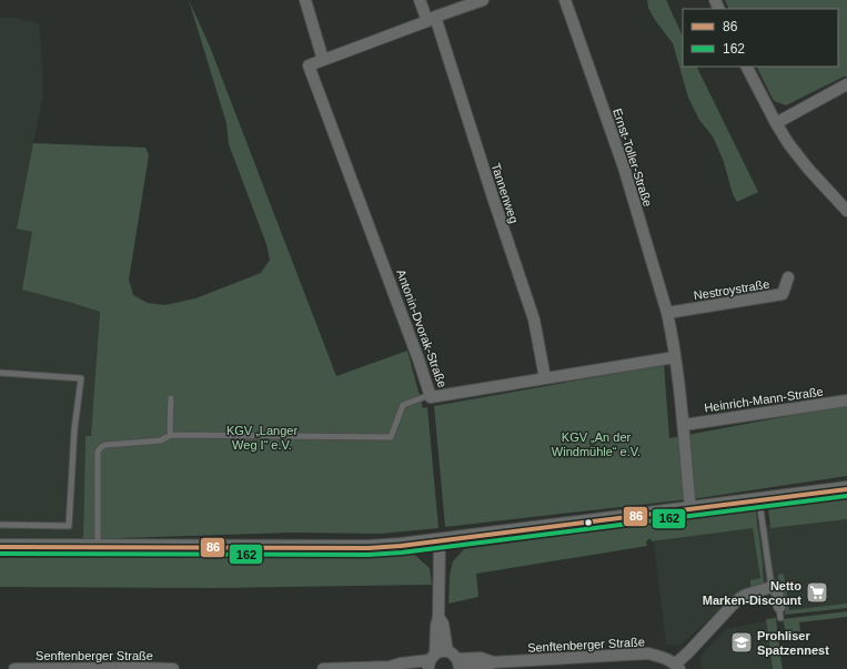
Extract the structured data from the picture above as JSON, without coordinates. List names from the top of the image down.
{
  "streets": {
    "street": [
      "Ernst-Toller-Straße",
      "Tannenweg",
      "Nestroystraße",
      "Antonin-Dvorak-Straße",
      "Heinrich-Mann-Straße",
      "Senftenberger Straße"
    ]
  },
  "crossings": [
    ["Ernst-Toller-Straße", "Nestroystraße"],
    ["Ernst-Toller-Straße", "Antonin-Dvorak-Straße"],
    ["Ernst-Toller-Straße", "Heinrich-Mann-Straße"],
    ["Tannenweg", "Antonin-Dvorak-Straße"]
  ],
  "parks": ["KGV „Langer Weg I“ e.V.", "KGV „An der Windmühle“ e.V."],
  "places": {
    "supermarket": ["Netto Marken-Discount"],
    "school or university": ["Prohliser Spatzennest"]
  },
  "lines": ["transit line 86", "transit line 162"],
  "legend": ["86", "162"]
}
